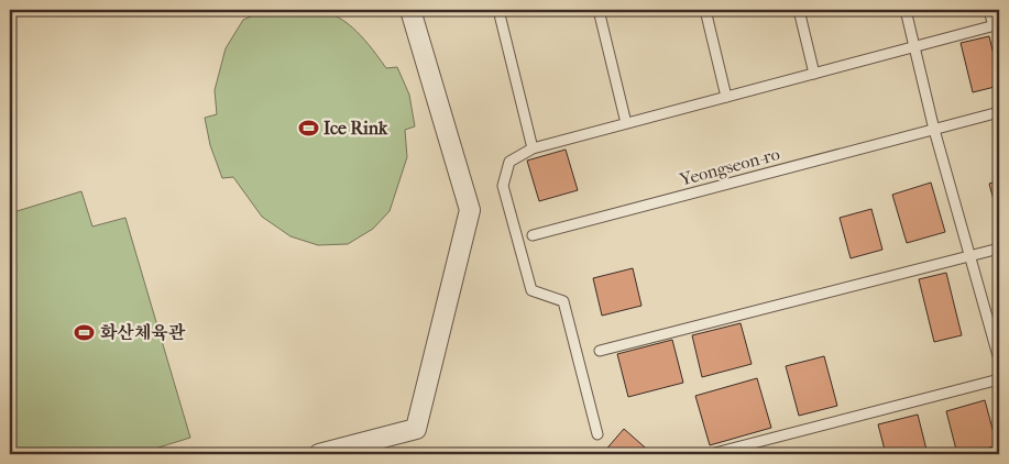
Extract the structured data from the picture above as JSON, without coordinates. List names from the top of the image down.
{
  "streets": {
    "lane": ["Yeongseon-ro"]
  },
  "places": {
    "sports": ["Ice Rink", "화산체육관"]
  }
}
